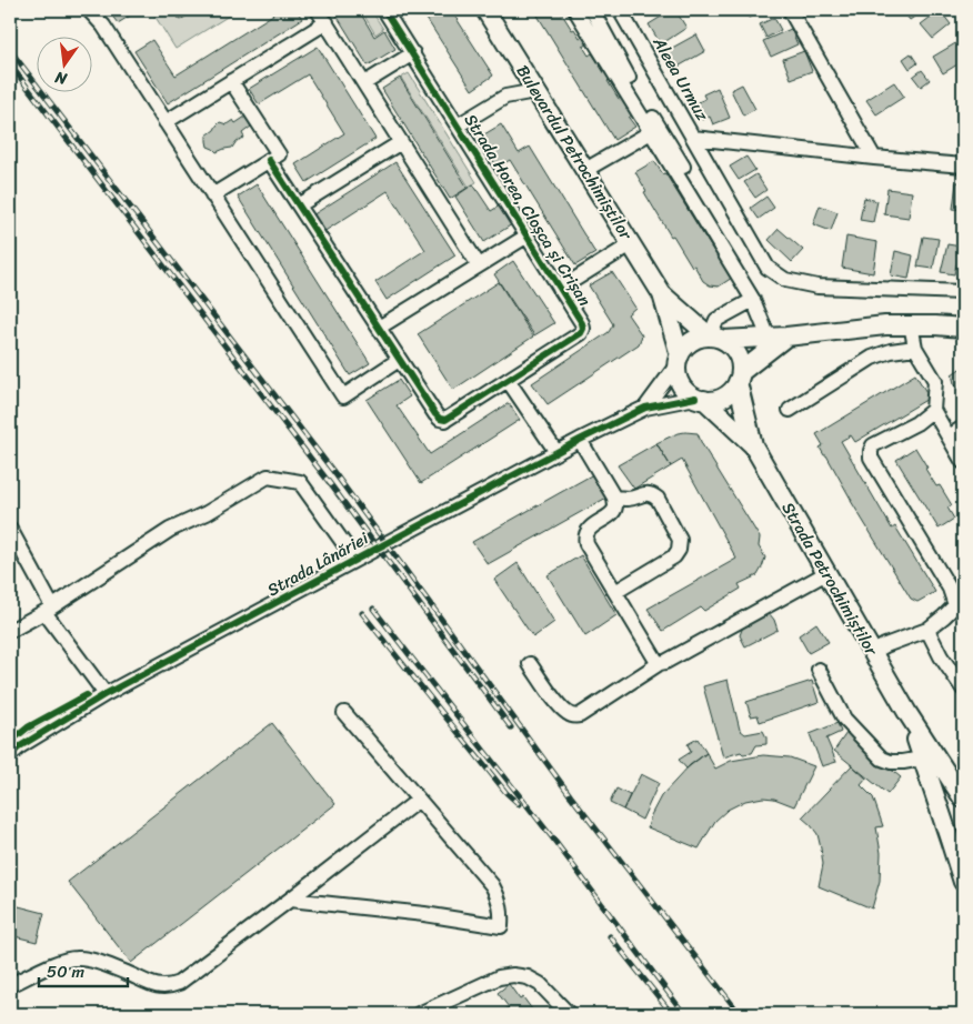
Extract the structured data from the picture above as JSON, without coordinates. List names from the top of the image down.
{
  "streets": {
    "main road": ["Bulevardul Petrochimiștilor", "Strada Petrochimiștilor"],
    "street": ["Aleea Urmuz", "Strada Horea, Cloșca și Crișan", "Strada Lânăriei"]
  },
  "crossings": [
    ["Bulevardul Petrochimiștilor", "Strada Petrochimiștilor"]
  ],
  "scale_bar": "50 m",
  "north": "bottom"
}
